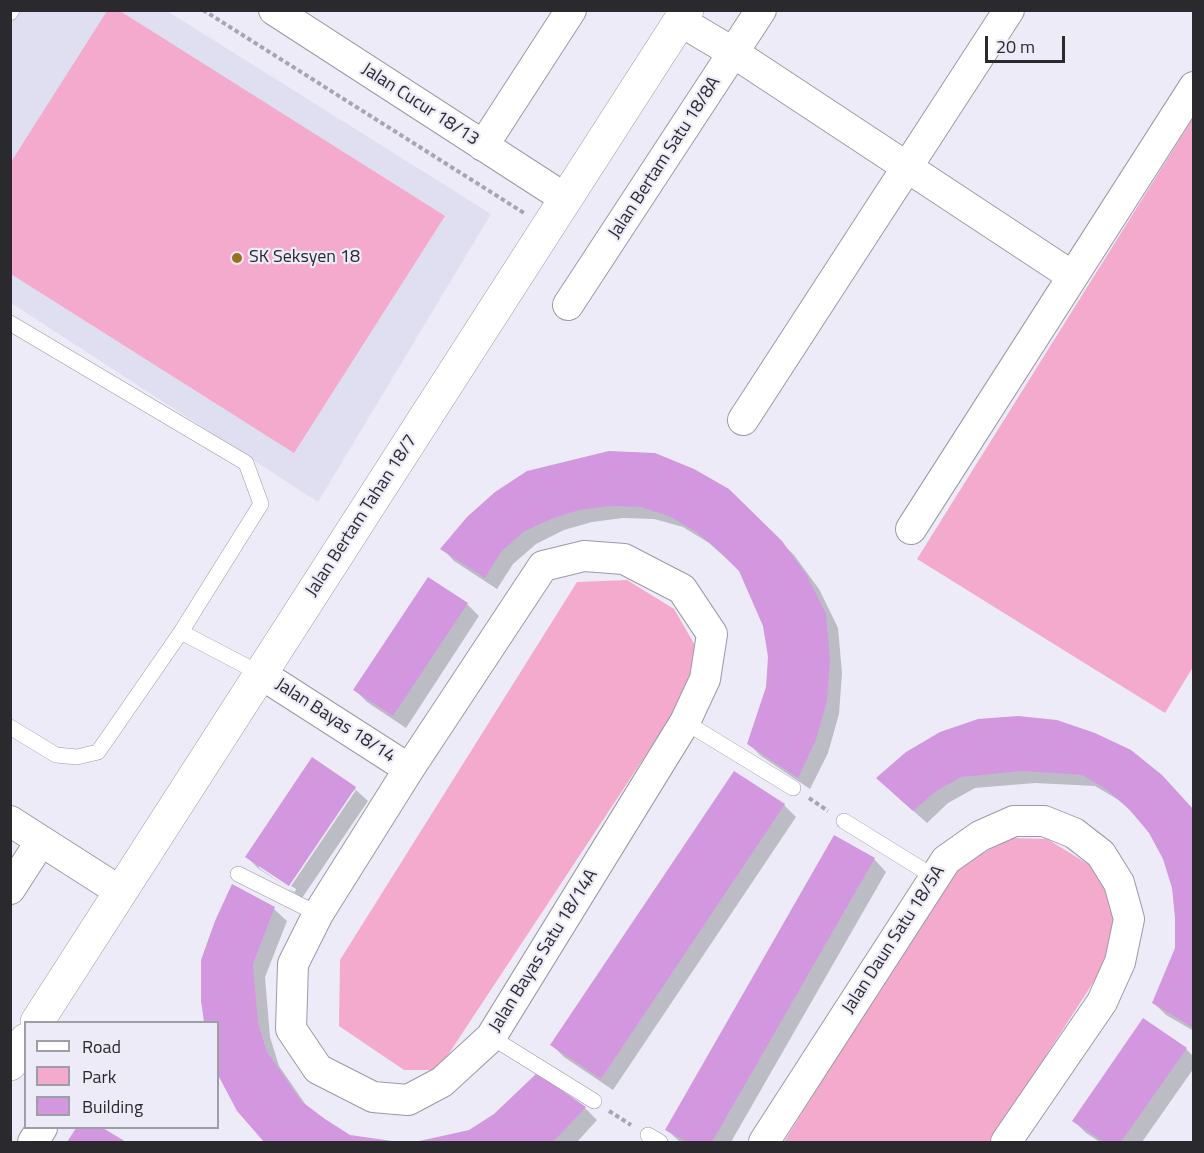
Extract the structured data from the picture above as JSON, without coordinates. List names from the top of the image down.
{
  "streets": {
    "street": [
      "Jalan Cucur 18/13",
      "Jalan Bertam Satu 18/8A",
      "Jalan Bertam Tahan 18/7",
      "Jalan Bayas 18/14",
      "Jalan Daun Satu 18/5A",
      "Jalan Bayas Satu 18/14A"
    ]
  },
  "crossings": [
    ["Jalan Cucur 18/13", "Jalan Bertam Tahan 18/7"],
    ["Jalan Bertam Tahan 18/7", "Jalan Bayas 18/14"],
    ["Jalan Bayas 18/14", "Jalan Bayas Satu 18/14A"]
  ],
  "places": ["SK Seksyen 18"],
  "legend": ["Road", "Park", "Building"],
  "scale_bar": "20 m"
}
